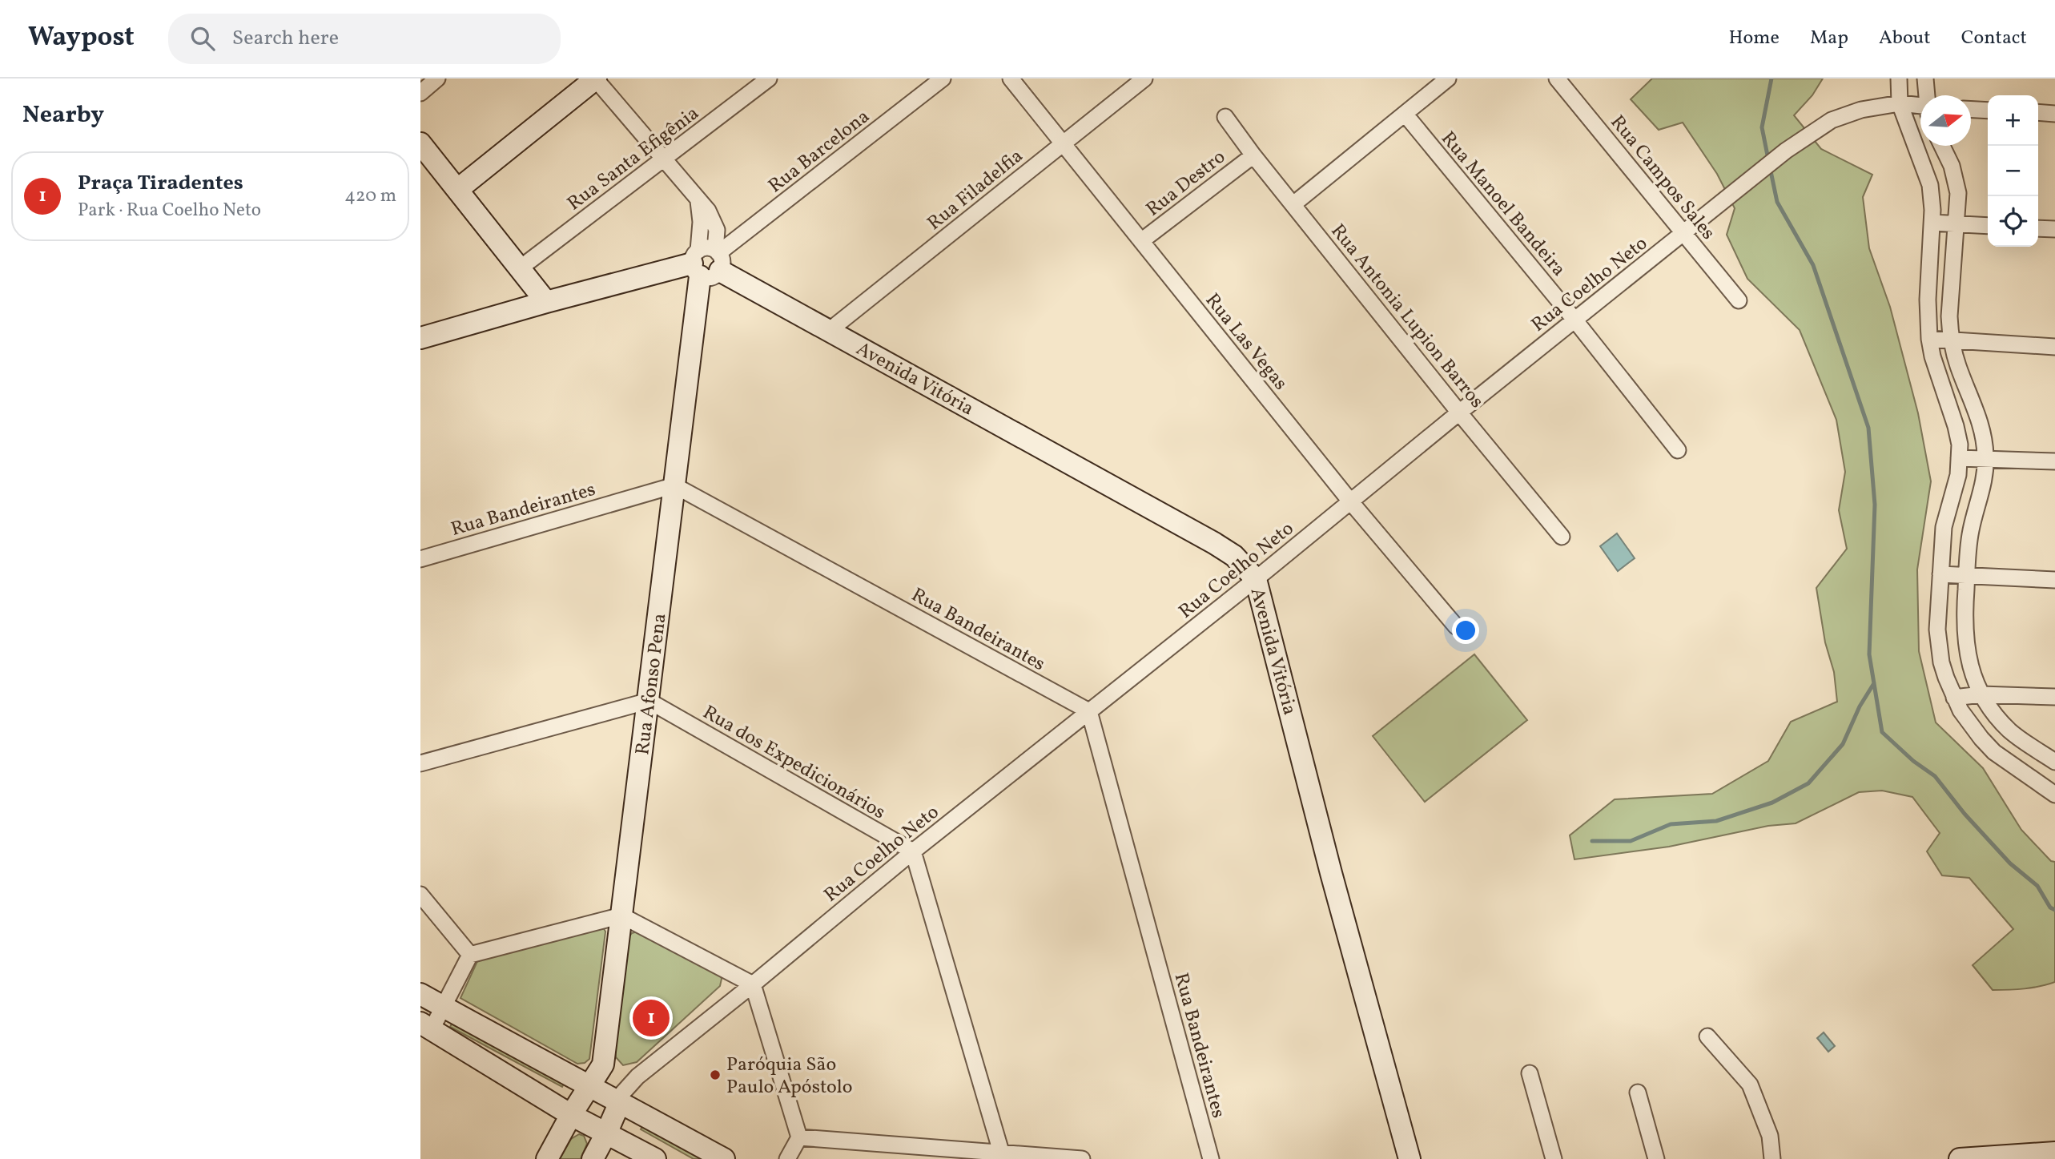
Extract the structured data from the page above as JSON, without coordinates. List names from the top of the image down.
{
  "streets": {
    "street": [
      "Rua Barcelona",
      "Rua Santa Efigênia",
      "Rua Campos Sales",
      "Rua Destro",
      "Rua Filadelfia",
      "Rua Manoel Bandeira",
      "Rua Coelho Neto",
      "Rua Antonia Lupion Barros",
      "Rua Las Vegas",
      "Avenida Vitória",
      "Rua Bandeirantes",
      "Rua Afonso Pena",
      "Rua dos Expedicionários"
    ]
  },
  "crossings": [
    ["Rua Barcelona", "Avenida Vitória"],
    ["Rua Barcelona", "Rua Afonso Pena"],
    ["Rua Campos Sales", "Rua Coelho Neto"],
    ["Rua Destro", "Rua Antonia Lupion Barros"],
    ["Rua Destro", "Rua Las Vegas"],
    ["Rua Filadelfia", "Rua Las Vegas"],
    ["Rua Filadelfia", "Avenida Vitória"],
    ["Rua Manoel Bandeira", "Rua Coelho Neto"],
    ["Rua Coelho Neto", "Rua Antonia Lupion Barros"],
    ["Rua Coelho Neto", "Rua Las Vegas"],
    ["Rua Coelho Neto", "Avenida Vitória"],
    ["Rua Coelho Neto", "Rua Bandeirantes"],
    ["Rua Coelho Neto", "Rua dos Expedicionários"],
    ["Avenida Vitória", "Rua Afonso Pena"],
    ["Rua Bandeirantes", "Rua Afonso Pena"],
    ["Rua Afonso Pena", "Rua dos Expedicionários"]
  ],
  "places": ["Paróquia São Paulo Apóstolo"],
  "north": "right",
  "page": {
    "header": "Waypost",
    "search": "Search here",
    "nav": [
      "Home",
      "Map",
      "About",
      "Contact"
    ],
    "heading": "Nearby",
    "map_buttons": ["+", "−"],
    "list": [
      {
        "mark": "1",
        "name": "Praça Tiradentes",
        "note": "Park · Rua Coelho Neto",
        "value": "420 m"
      }
    ],
    "pins": "1"
  }
}
